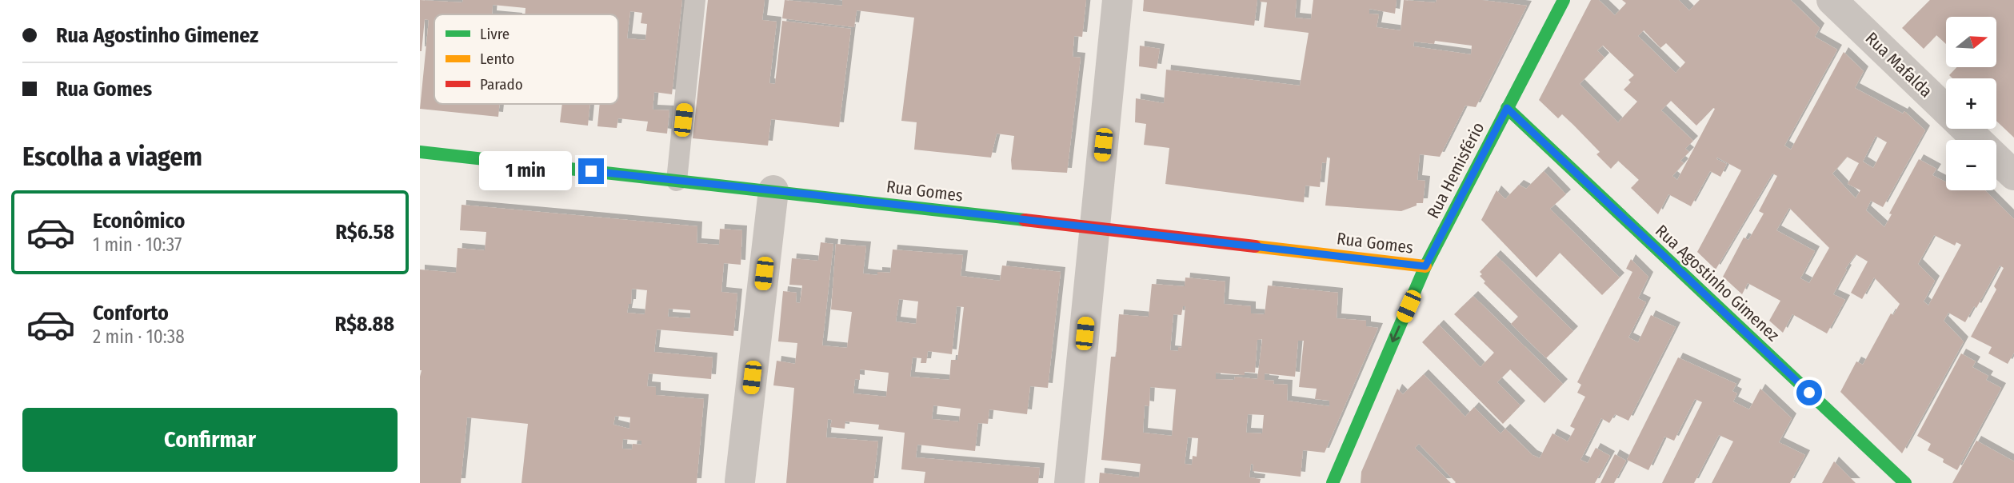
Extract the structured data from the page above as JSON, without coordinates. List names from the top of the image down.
{
  "streets": {
    "street": [
      "Rua Mafalda",
      "Rua Hemisfério",
      "Rua Gomes",
      "Rua Agostinho Gimenez"
    ]
  },
  "crossings": [
    ["Rua Hemisfério", "Rua Gomes"],
    ["Rua Hemisfério", "Rua Agostinho Gimenez"]
  ],
  "one_way": ["Rua Hemisfério"],
  "legend": ["Livre", "Lento", "Parado"],
  "north": "right",
  "page": {
    "banner": ["Rua Agostinho Gimenez", "Rua Gomes"],
    "map_buttons": ["+", "−"],
    "heading": "Escolha a viagem",
    "bubble": "1 min",
    "list": [
      {
        "name": "Econômico",
        "note": "1 min · 10:37",
        "value": "R$6.58"
      },
      {
        "name": "Conforto",
        "note": "2 min · 10:38",
        "value": "R$8.88"
      }
    ],
    "buttons": "Confirmar"
  }
}
